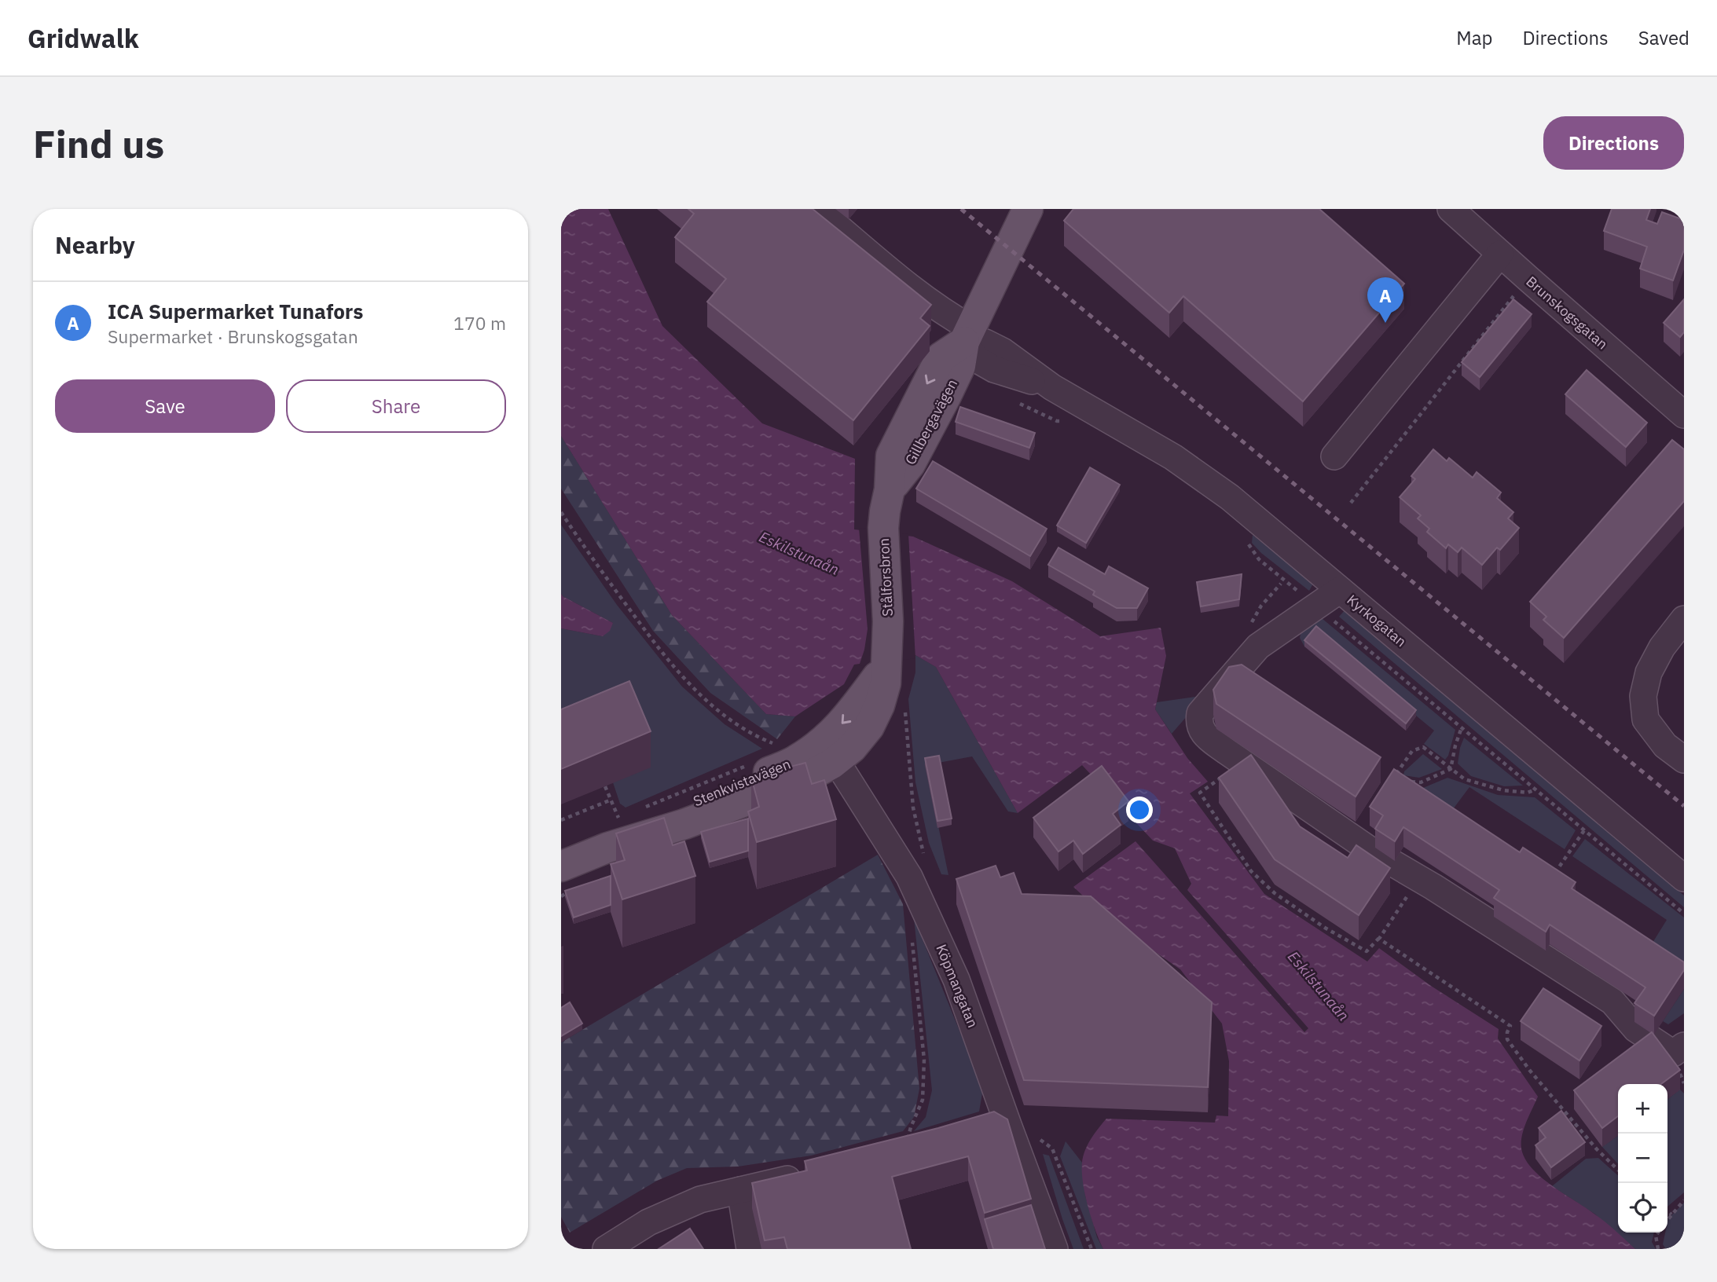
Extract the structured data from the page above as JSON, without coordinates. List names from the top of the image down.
{
  "streets": {
    "main road": ["Gillbergavägen", "Stålforsbron", "Stenkvistavägen"],
    "street": ["Brunskogsgatan", "Kyrkogatan", "Köpmangatan"]
  },
  "crossings": [
    ["Gillbergavägen", "Stålforsbron"],
    ["Gillbergavägen", "Kyrkogatan"],
    ["Stålforsbron", "Stenkvistavägen"],
    ["Stenkvistavägen", "Köpmangatan"]
  ],
  "water": ["Eskilstunaån"],
  "page": {
    "header": "Gridwalk",
    "nav": ["Map", "Directions", "Saved"],
    "buttons": [
      "Directions",
      ["Save", "Share"]
    ],
    "title": "Find us",
    "heading": "Nearby",
    "pins": "A",
    "list": [
      {
        "mark": "A",
        "name": "ICA Supermarket Tunafors",
        "note": "Supermarket · Brunskogsgatan",
        "value": "170 m"
      }
    ],
    "map_buttons": ["+", "−"]
  }
}
